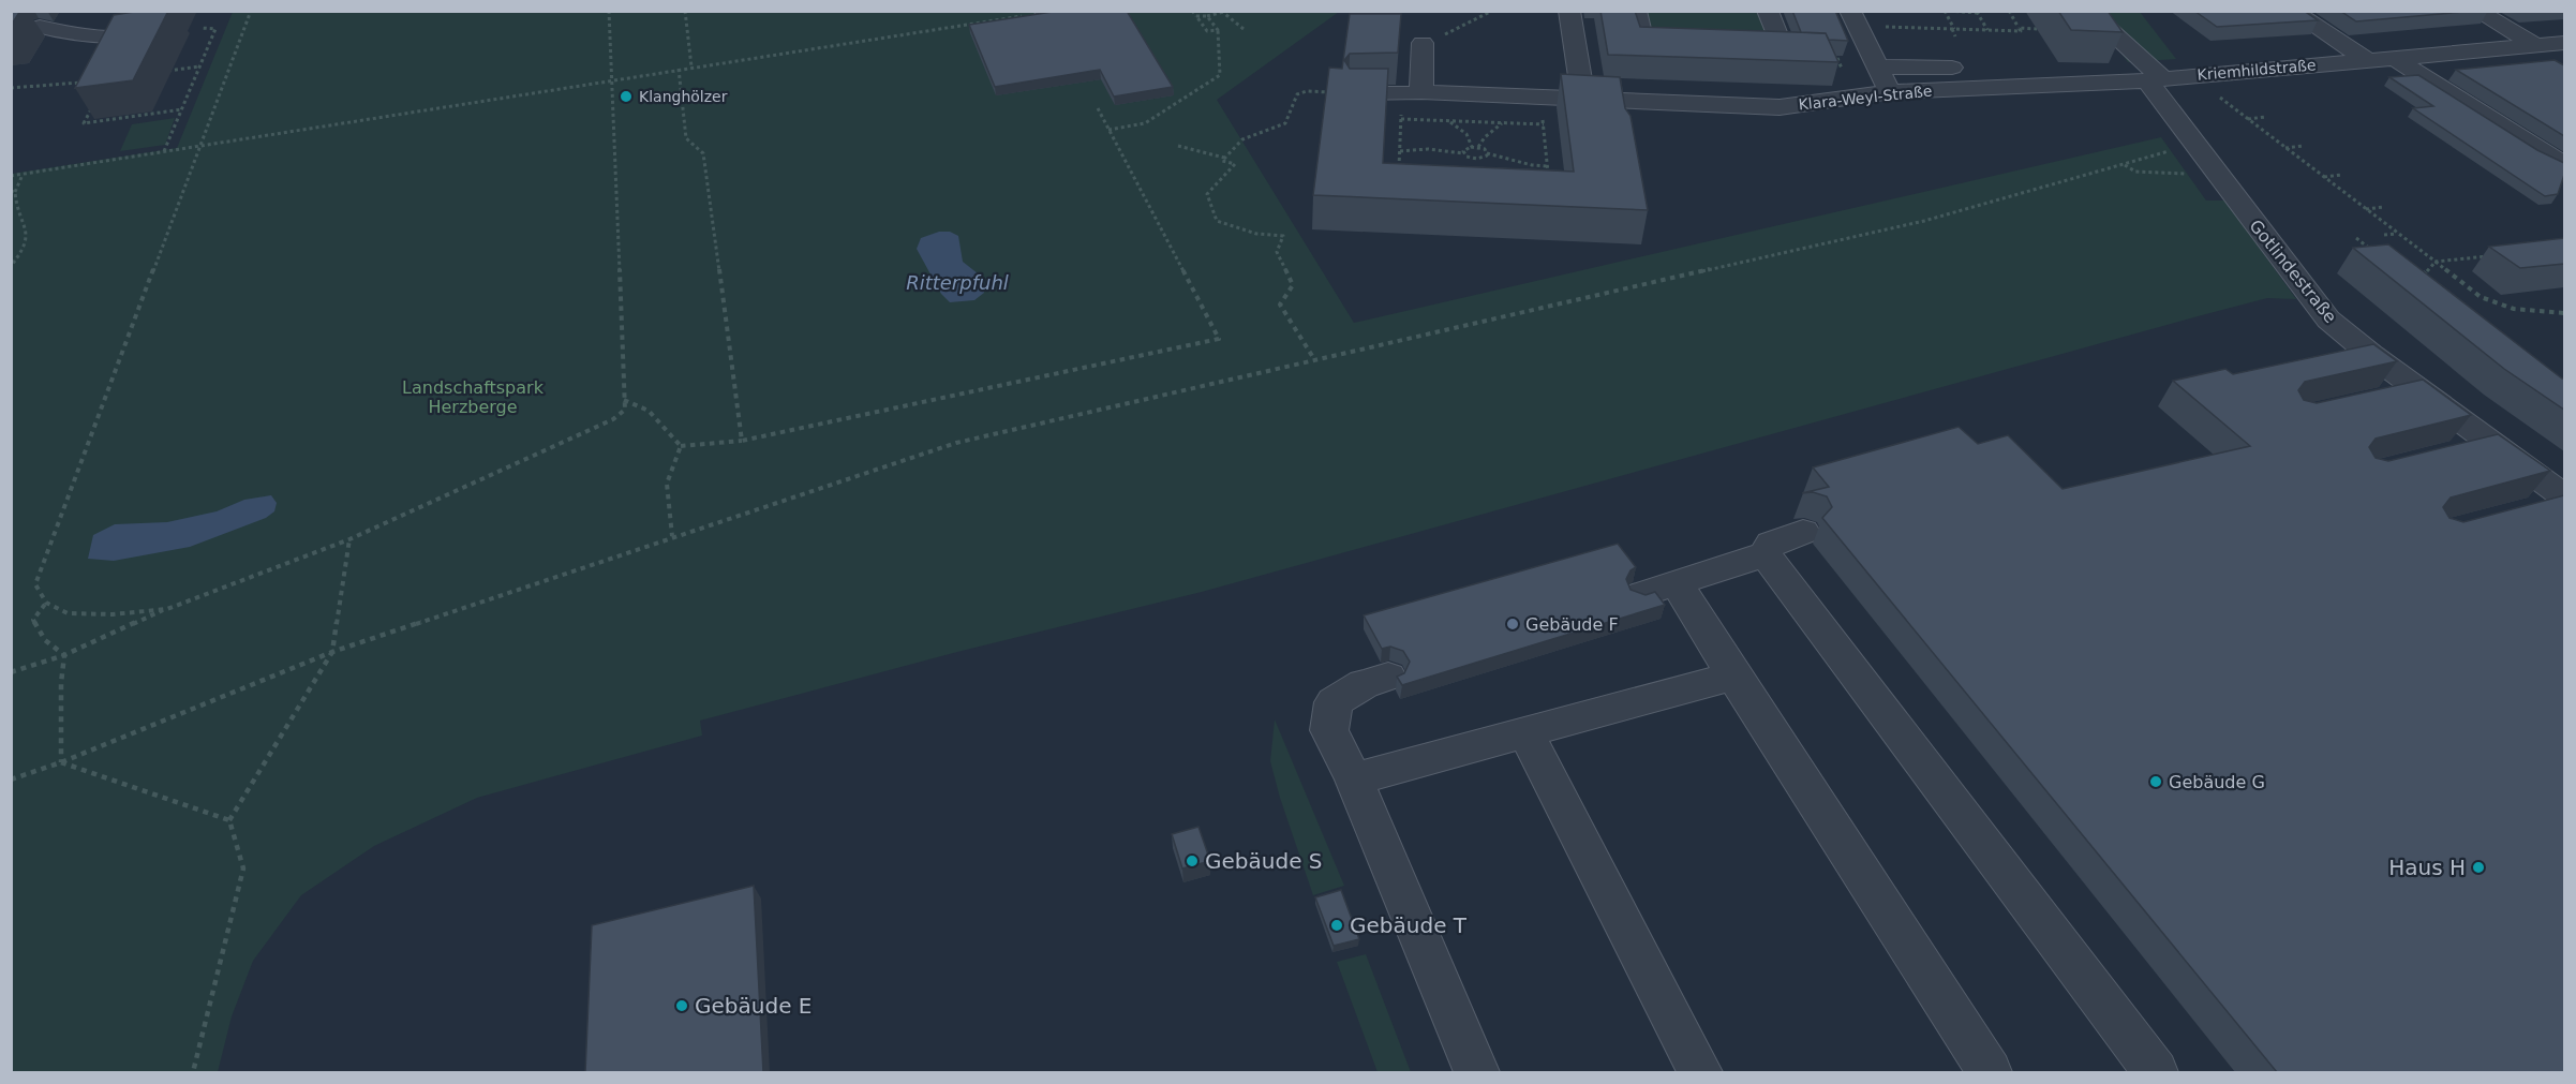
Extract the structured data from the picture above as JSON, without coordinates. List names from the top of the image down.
{
  "streets": {
    "street": ["Kriemhildstraße", "Klara-Weyl-Straße", "Gotlindestraße"]
  },
  "crossings": [
    ["Kriemhildstraße", "Klara-Weyl-Straße"],
    ["Kriemhildstraße", "Gotlindestraße"],
    ["Klara-Weyl-Straße", "Gotlindestraße"]
  ],
  "water": ["Ritterpfuhl"],
  "parks": ["Landschaftspark Herzberge"],
  "places": [
    "Klanghölzer",
    "Gebäude F",
    "Gebäude G",
    "Gebäude S",
    "Haus H",
    "Gebäude T",
    "Gebäude E"
  ]
}
